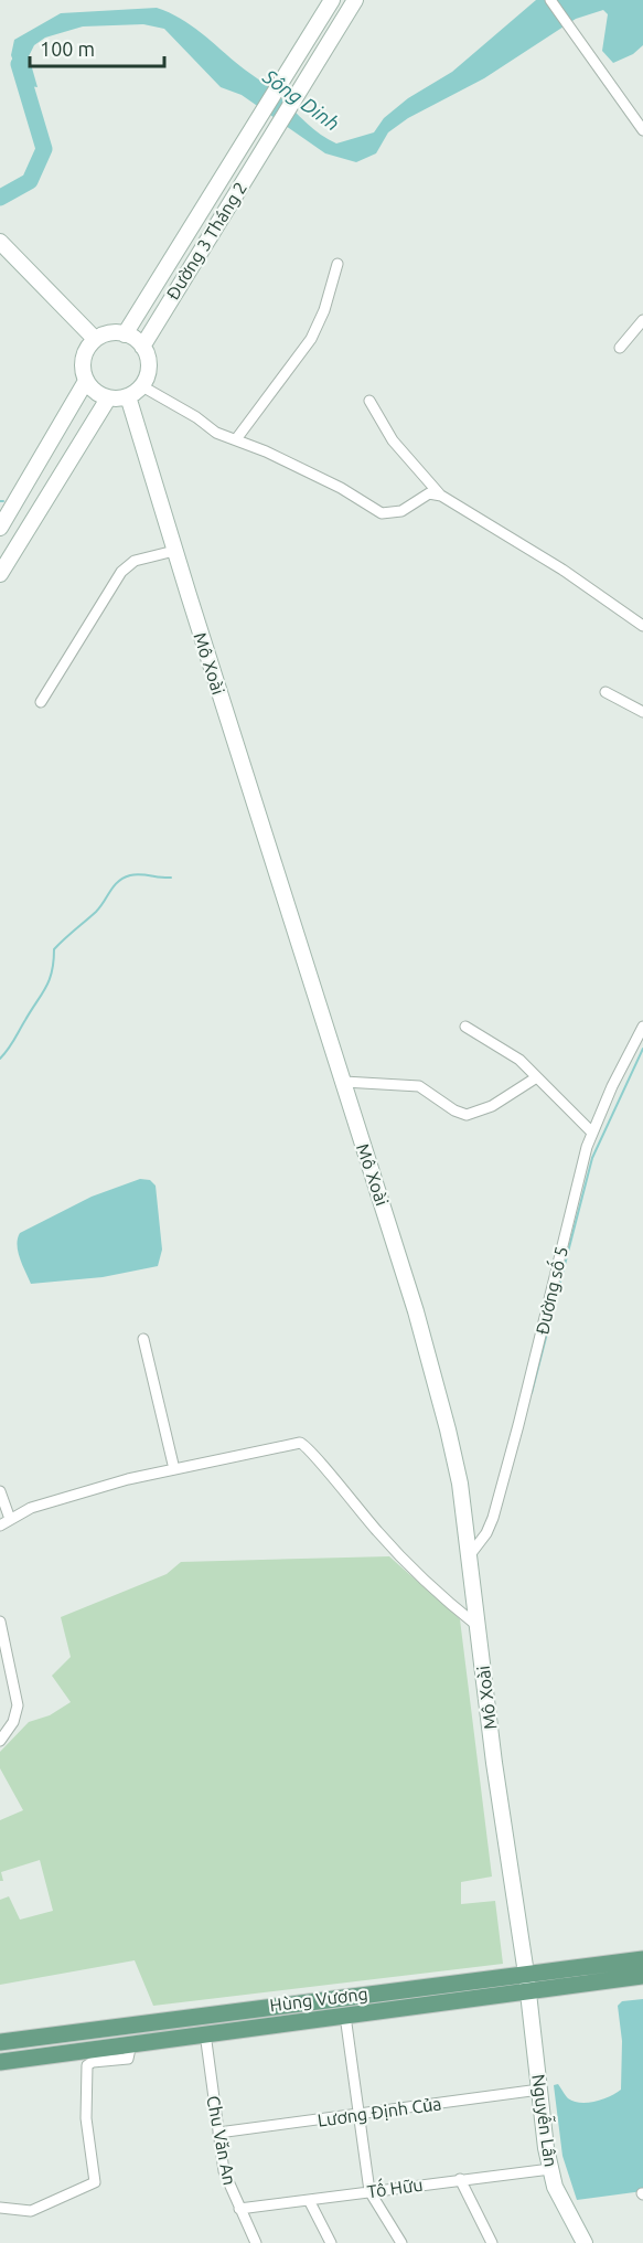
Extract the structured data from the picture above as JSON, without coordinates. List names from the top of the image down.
{
  "streets": {
    "main road": [
      "Đường 3 Tháng 2",
      "Mô Xoài",
      "Hùng Vương",
      "Nguyễn Lân"
    ],
    "street": [
      "Đường số 5",
      "Lương Định Của",
      "Chu Văn An",
      "Tố Hữu"
    ]
  },
  "crossings": [
    ["Đường 3 Tháng 2", "Mô Xoài"],
    ["Mô Xoài", "Đường số 5"],
    ["Mô Xoài", "Hùng Vương"],
    ["Mô Xoài", "Nguyễn Lân"],
    ["Hùng Vương", "Nguyễn Lân"],
    ["Hùng Vương", "Chu Văn An"],
    ["Lương Định Của", "Nguyễn Lân"],
    ["Lương Định Của", "Chu Văn An"],
    ["Nguyễn Lân", "Tố Hữu"],
    ["Chu Văn An", "Tố Hữu"]
  ],
  "water": ["Sông Dinh"],
  "scale_bar": "100 m"
}
